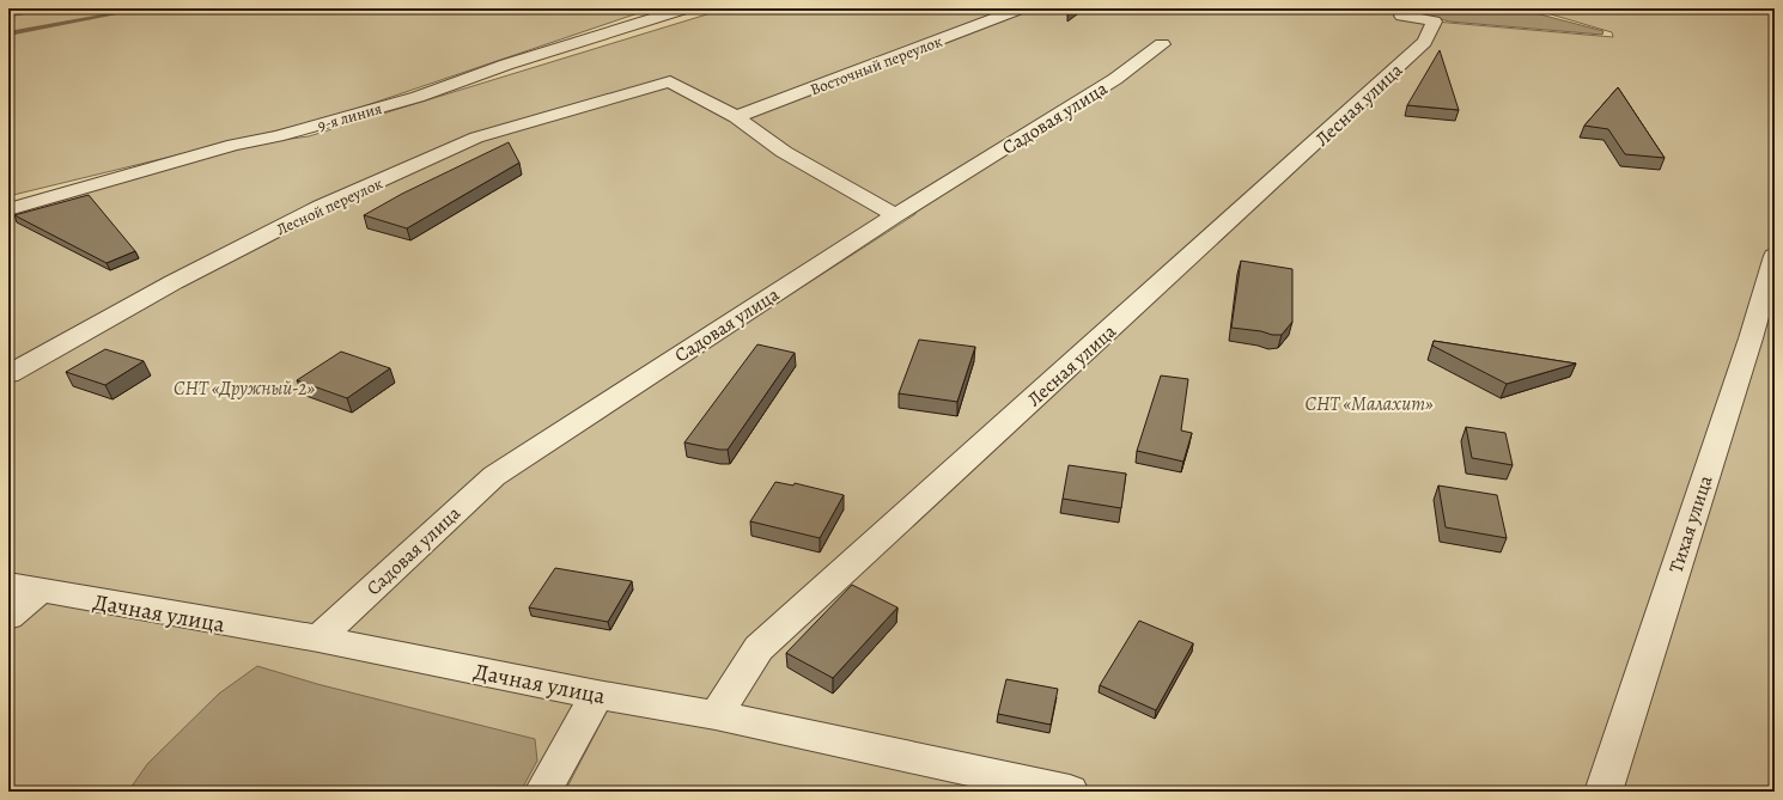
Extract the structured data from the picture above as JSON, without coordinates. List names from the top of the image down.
{
  "streets": {
    "street": [
      "Восточный переулок",
      "Лесная улица",
      "9-я линия",
      "Садовая улица",
      "Лесной переулок",
      "Тихая улица",
      "Дачная улица"
    ]
  },
  "crossings": [
    ["Восточный переулок", "Лесной переулок"],
    ["Лесная улица", "Дачная улица"],
    ["Садовая улица", "Дачная улица"]
  ],
  "parks": ["СНТ «Дружный-2»", "СНТ «Малахит»"]
}
